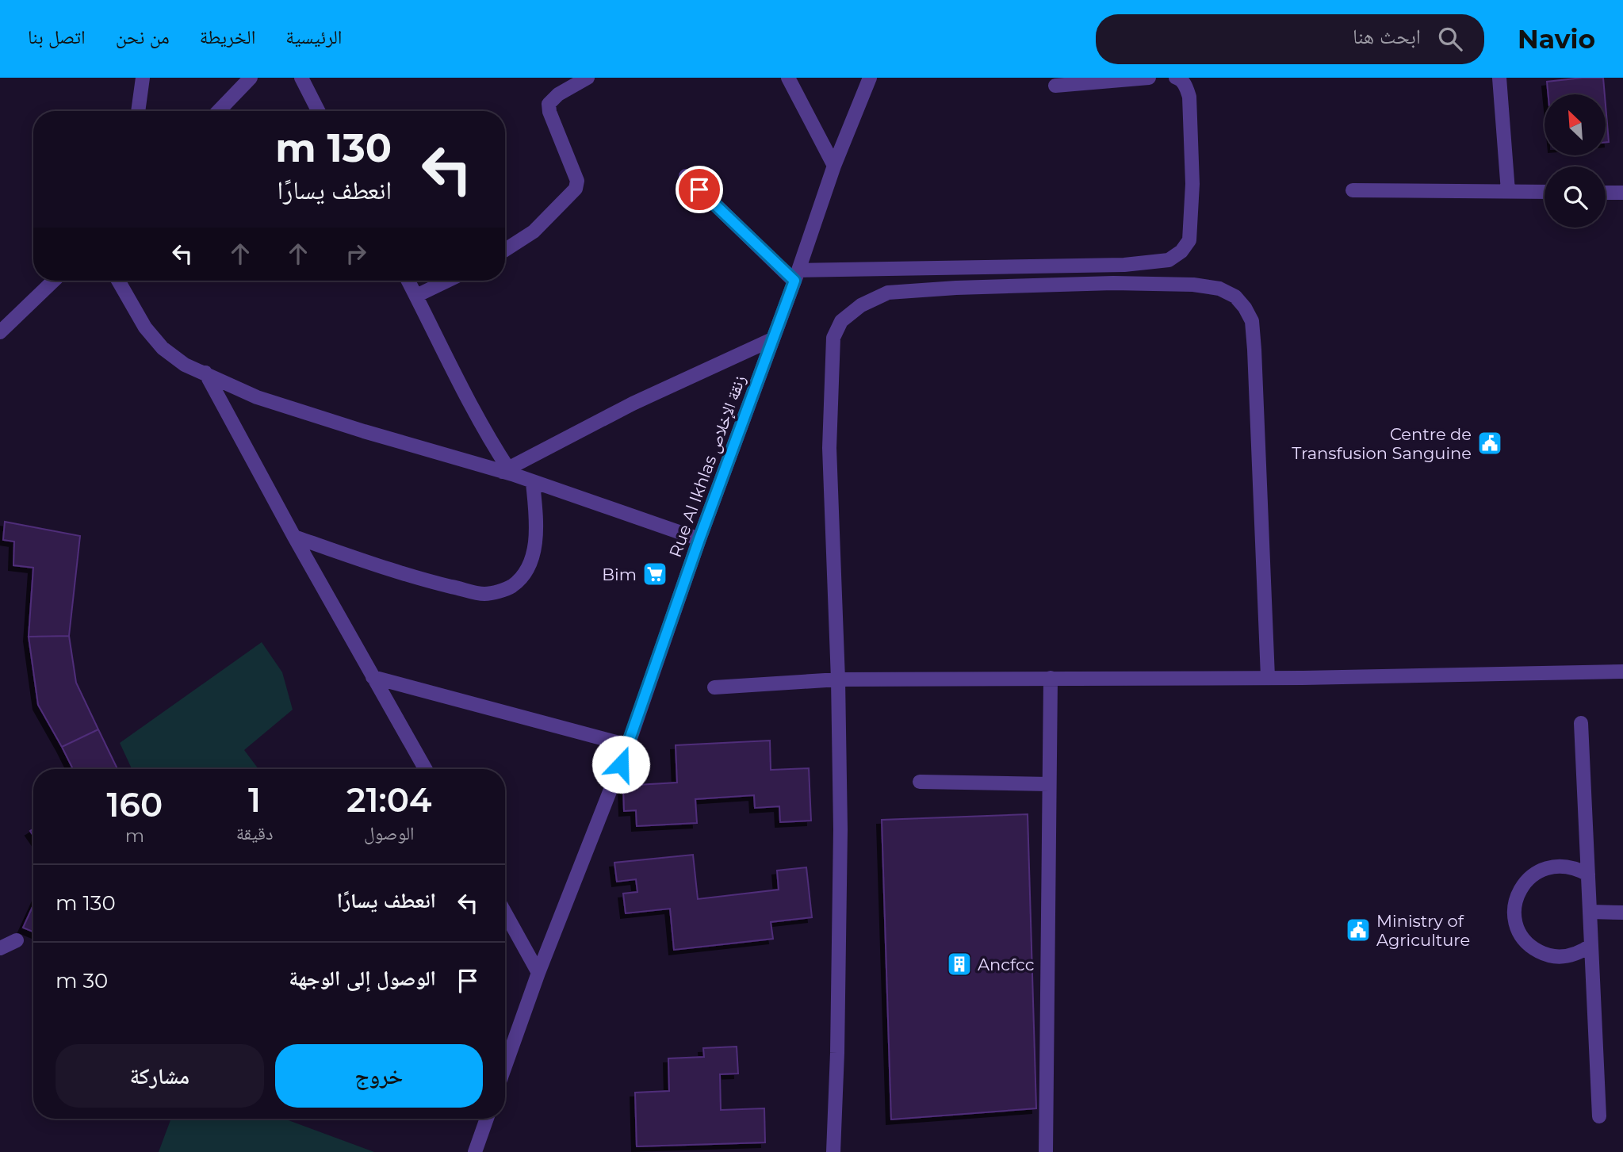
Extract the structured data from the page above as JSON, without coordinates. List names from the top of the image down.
{
  "streets": {
    "street": ["Rue Al Ikhlas زنقة الإخلاص"]
  },
  "places": {
    "public building": ["Centre de Transfusion Sanguine", "Ministry of Agriculture"],
    "supermarket": ["Bim"],
    "building": ["Ancfcc"]
  },
  "north": "top left",
  "page": {
    "header": "Navio",
    "search": "ابحث هنا",
    "nav": [
      "الرئيسية",
      "الخريطة",
      "من نحن",
      "اتصل بنا"
    ],
    "turn": ["130 m", "انعطف يسارًا"],
    "eta": [
      "21:04",
      "الوصول",
      "1",
      "دقيقة",
      "160",
      "m"
    ],
    "list": [
      {
        "name": "انعطف يسارًا",
        "value": "130 m"
      },
      {
        "name": "الوصول إلى الوجهة",
        "value": "30 m"
      }
    ],
    "buttons": ["خروج", "مشاركة"]
  }
}
